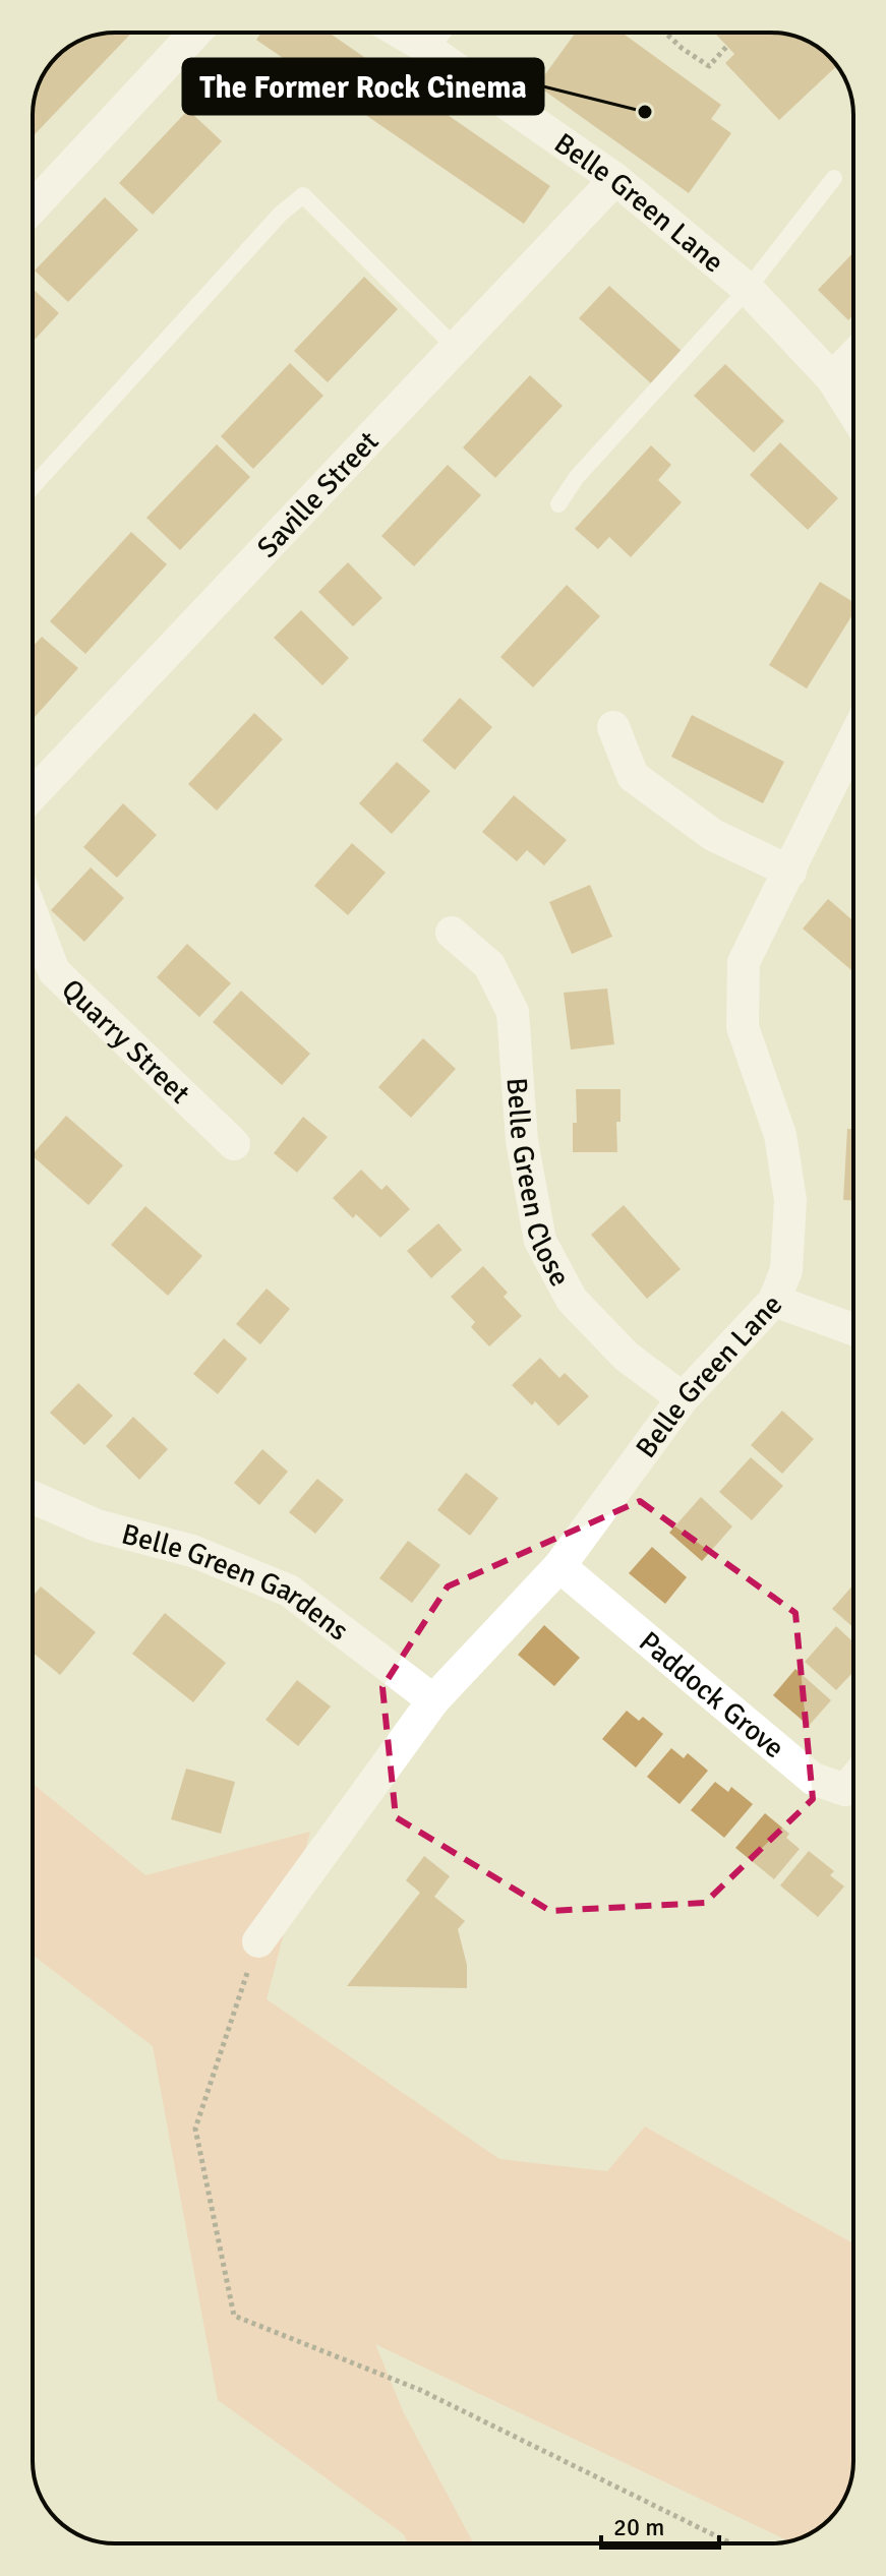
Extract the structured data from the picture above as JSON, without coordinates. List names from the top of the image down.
{
  "streets": {
    "street": [
      "Belle Green Lane",
      "Saville Street",
      "Quarry Street",
      "Belle Green Close",
      "Belle Green Gardens",
      "Paddock Grove"
    ]
  },
  "crossings": [
    ["Belle Green Lane", "Saville Street"],
    ["Belle Green Lane", "Belle Green Close"],
    ["Belle Green Lane", "Belle Green Gardens"],
    ["Belle Green Lane", "Paddock Grove"]
  ],
  "places": ["The Former Rock Cinema"],
  "scale_bar": "20 m"
}
